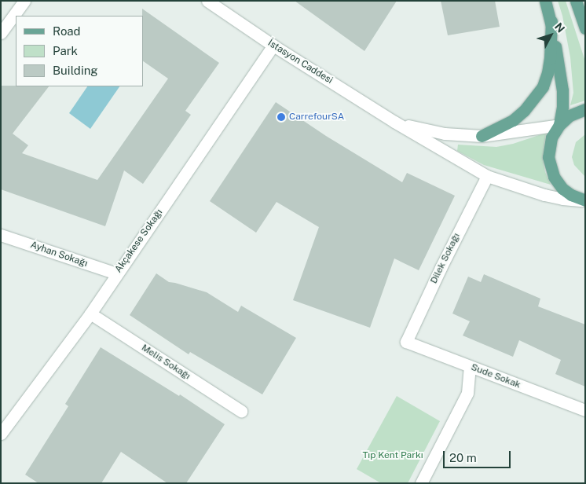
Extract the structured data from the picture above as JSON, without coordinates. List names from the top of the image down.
{
  "streets": {
    "street": [
      "İstasyon Caddesi",
      "Akçakese Sokağı",
      "Ayhan Sokağı",
      "Dilek Sokağı",
      "Melis Sokağı",
      "Sude Sokak"
    ]
  },
  "crossings": [
    ["İstasyon Caddesi", "Akçakese Sokağı"],
    ["Akçakese Sokağı", "Ayhan Sokağı"],
    ["Akçakese Sokağı", "Melis Sokağı"],
    ["Dilek Sokağı", "Sude Sokak"]
  ],
  "parks": ["Tıp Kent Parkı"],
  "places": ["CarrefourSA"],
  "legend": ["Road", "Park", "Building"],
  "scale_bar": "20 m",
  "north": "top right"
}
